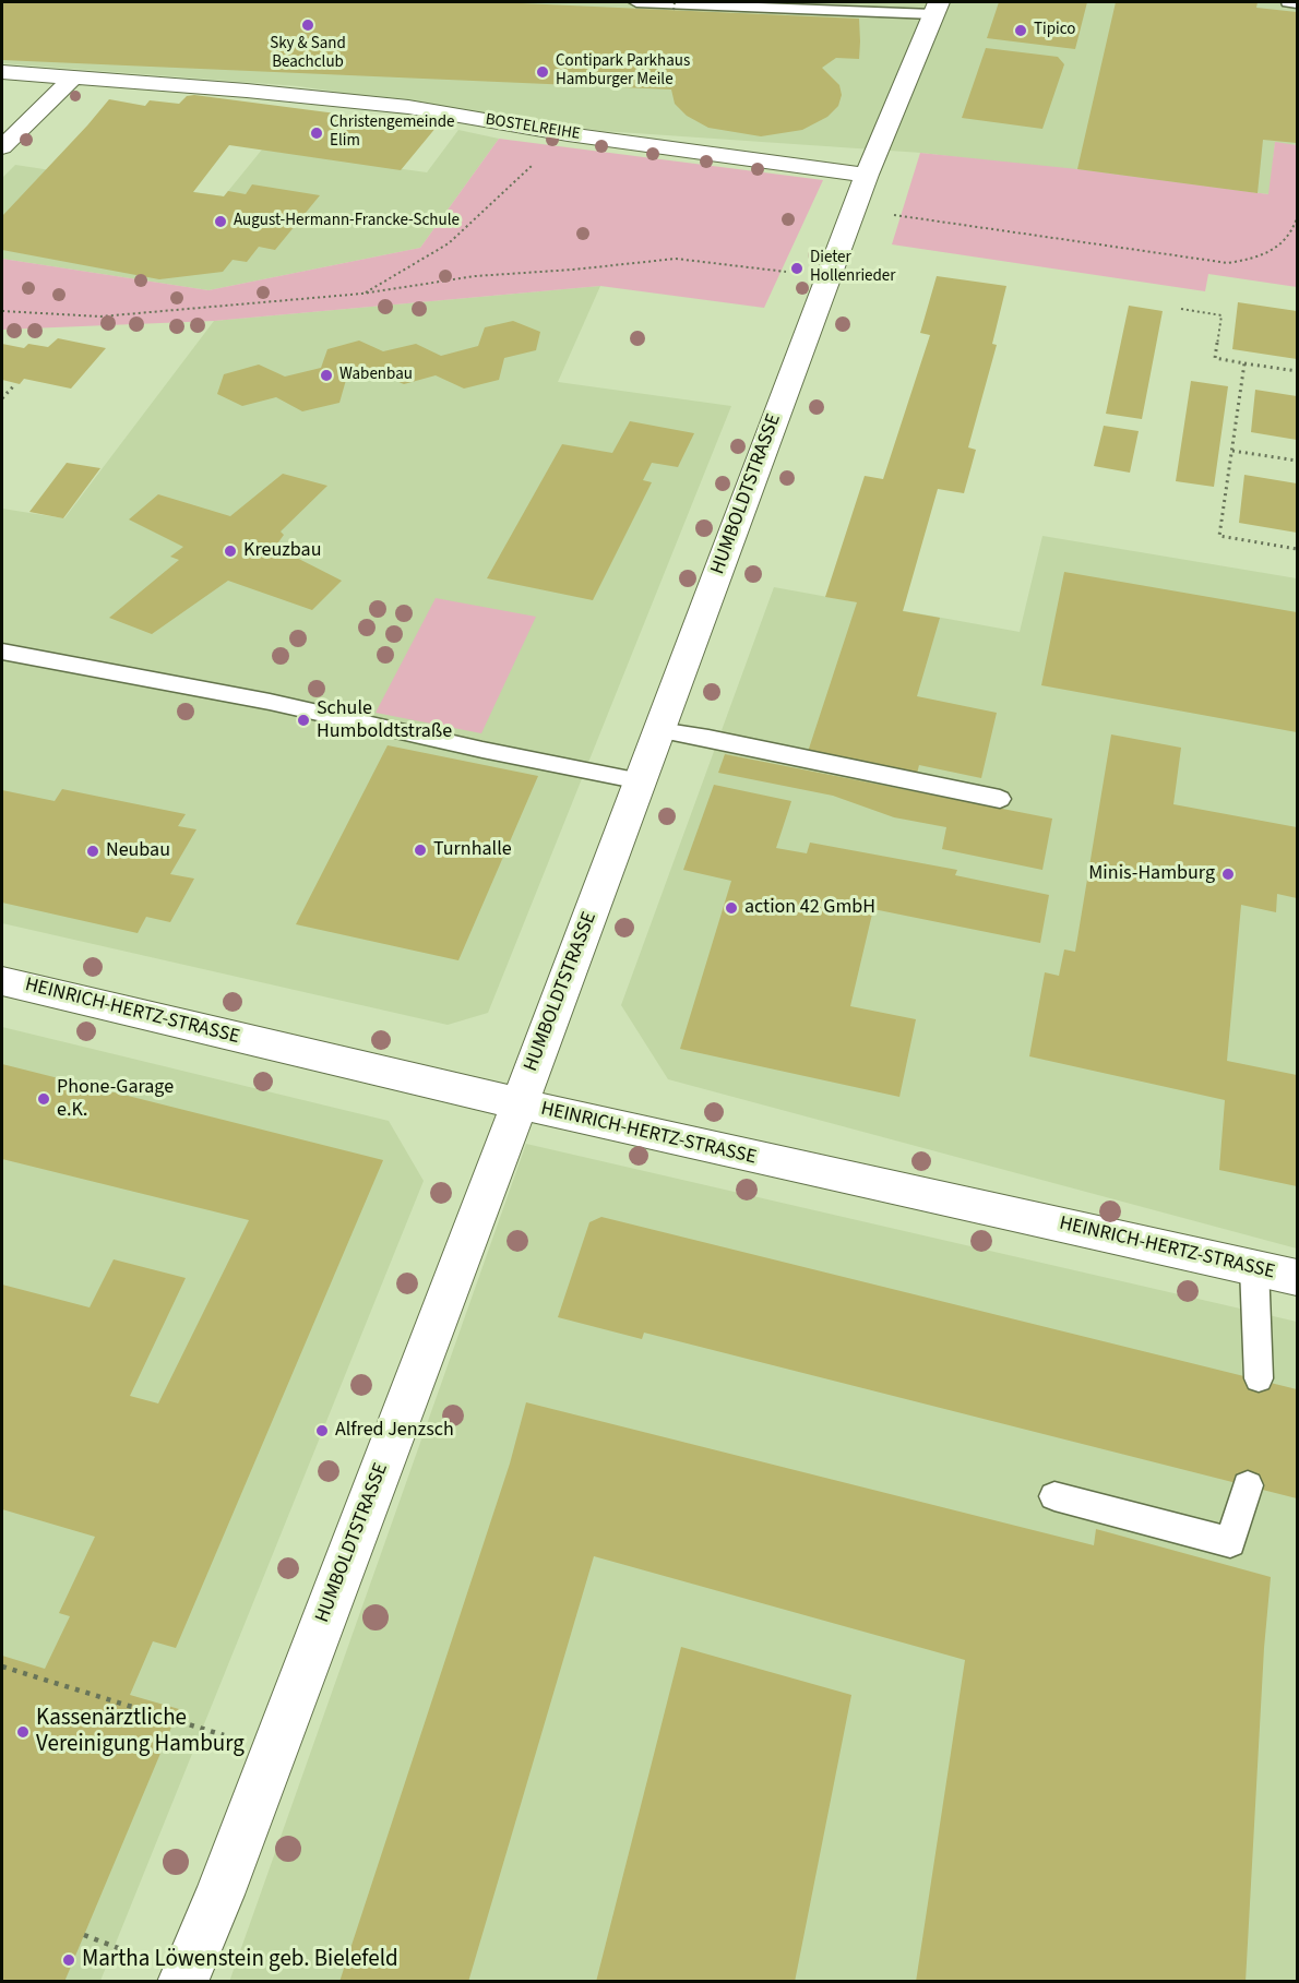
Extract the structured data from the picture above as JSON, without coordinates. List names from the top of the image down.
{
  "streets": {
    "street": ["BOSTELREIHE", "HUMBOLDTSTRASSE", "HEINRICH-HERTZ-STRASSE"]
  },
  "crossings": [
    ["BOSTELREIHE", "HUMBOLDTSTRASSE"],
    ["HUMBOLDTSTRASSE", "HEINRICH-HERTZ-STRASSE"]
  ],
  "places": [
    "Sky & Sand Beachclub",
    "Tipico",
    "Contipark Parkhaus Hamburger Meile",
    "Christengemeinde Elim",
    "August-Hermann-Francke-Schule",
    "Dieter Hollenrieder",
    "Wabenbau",
    "Kreuzbau",
    "Schule Humboldtstraße",
    "Turnhalle",
    "Neubau",
    "Minis-Hamburg",
    "action 42 GmbH",
    "Phone-Garage e.K.",
    "Alfred Jenzsch",
    "Kassenärztliche Vereinigung Hamburg",
    "Martha Löwenstein geb. Bielefeld"
  ]
}
